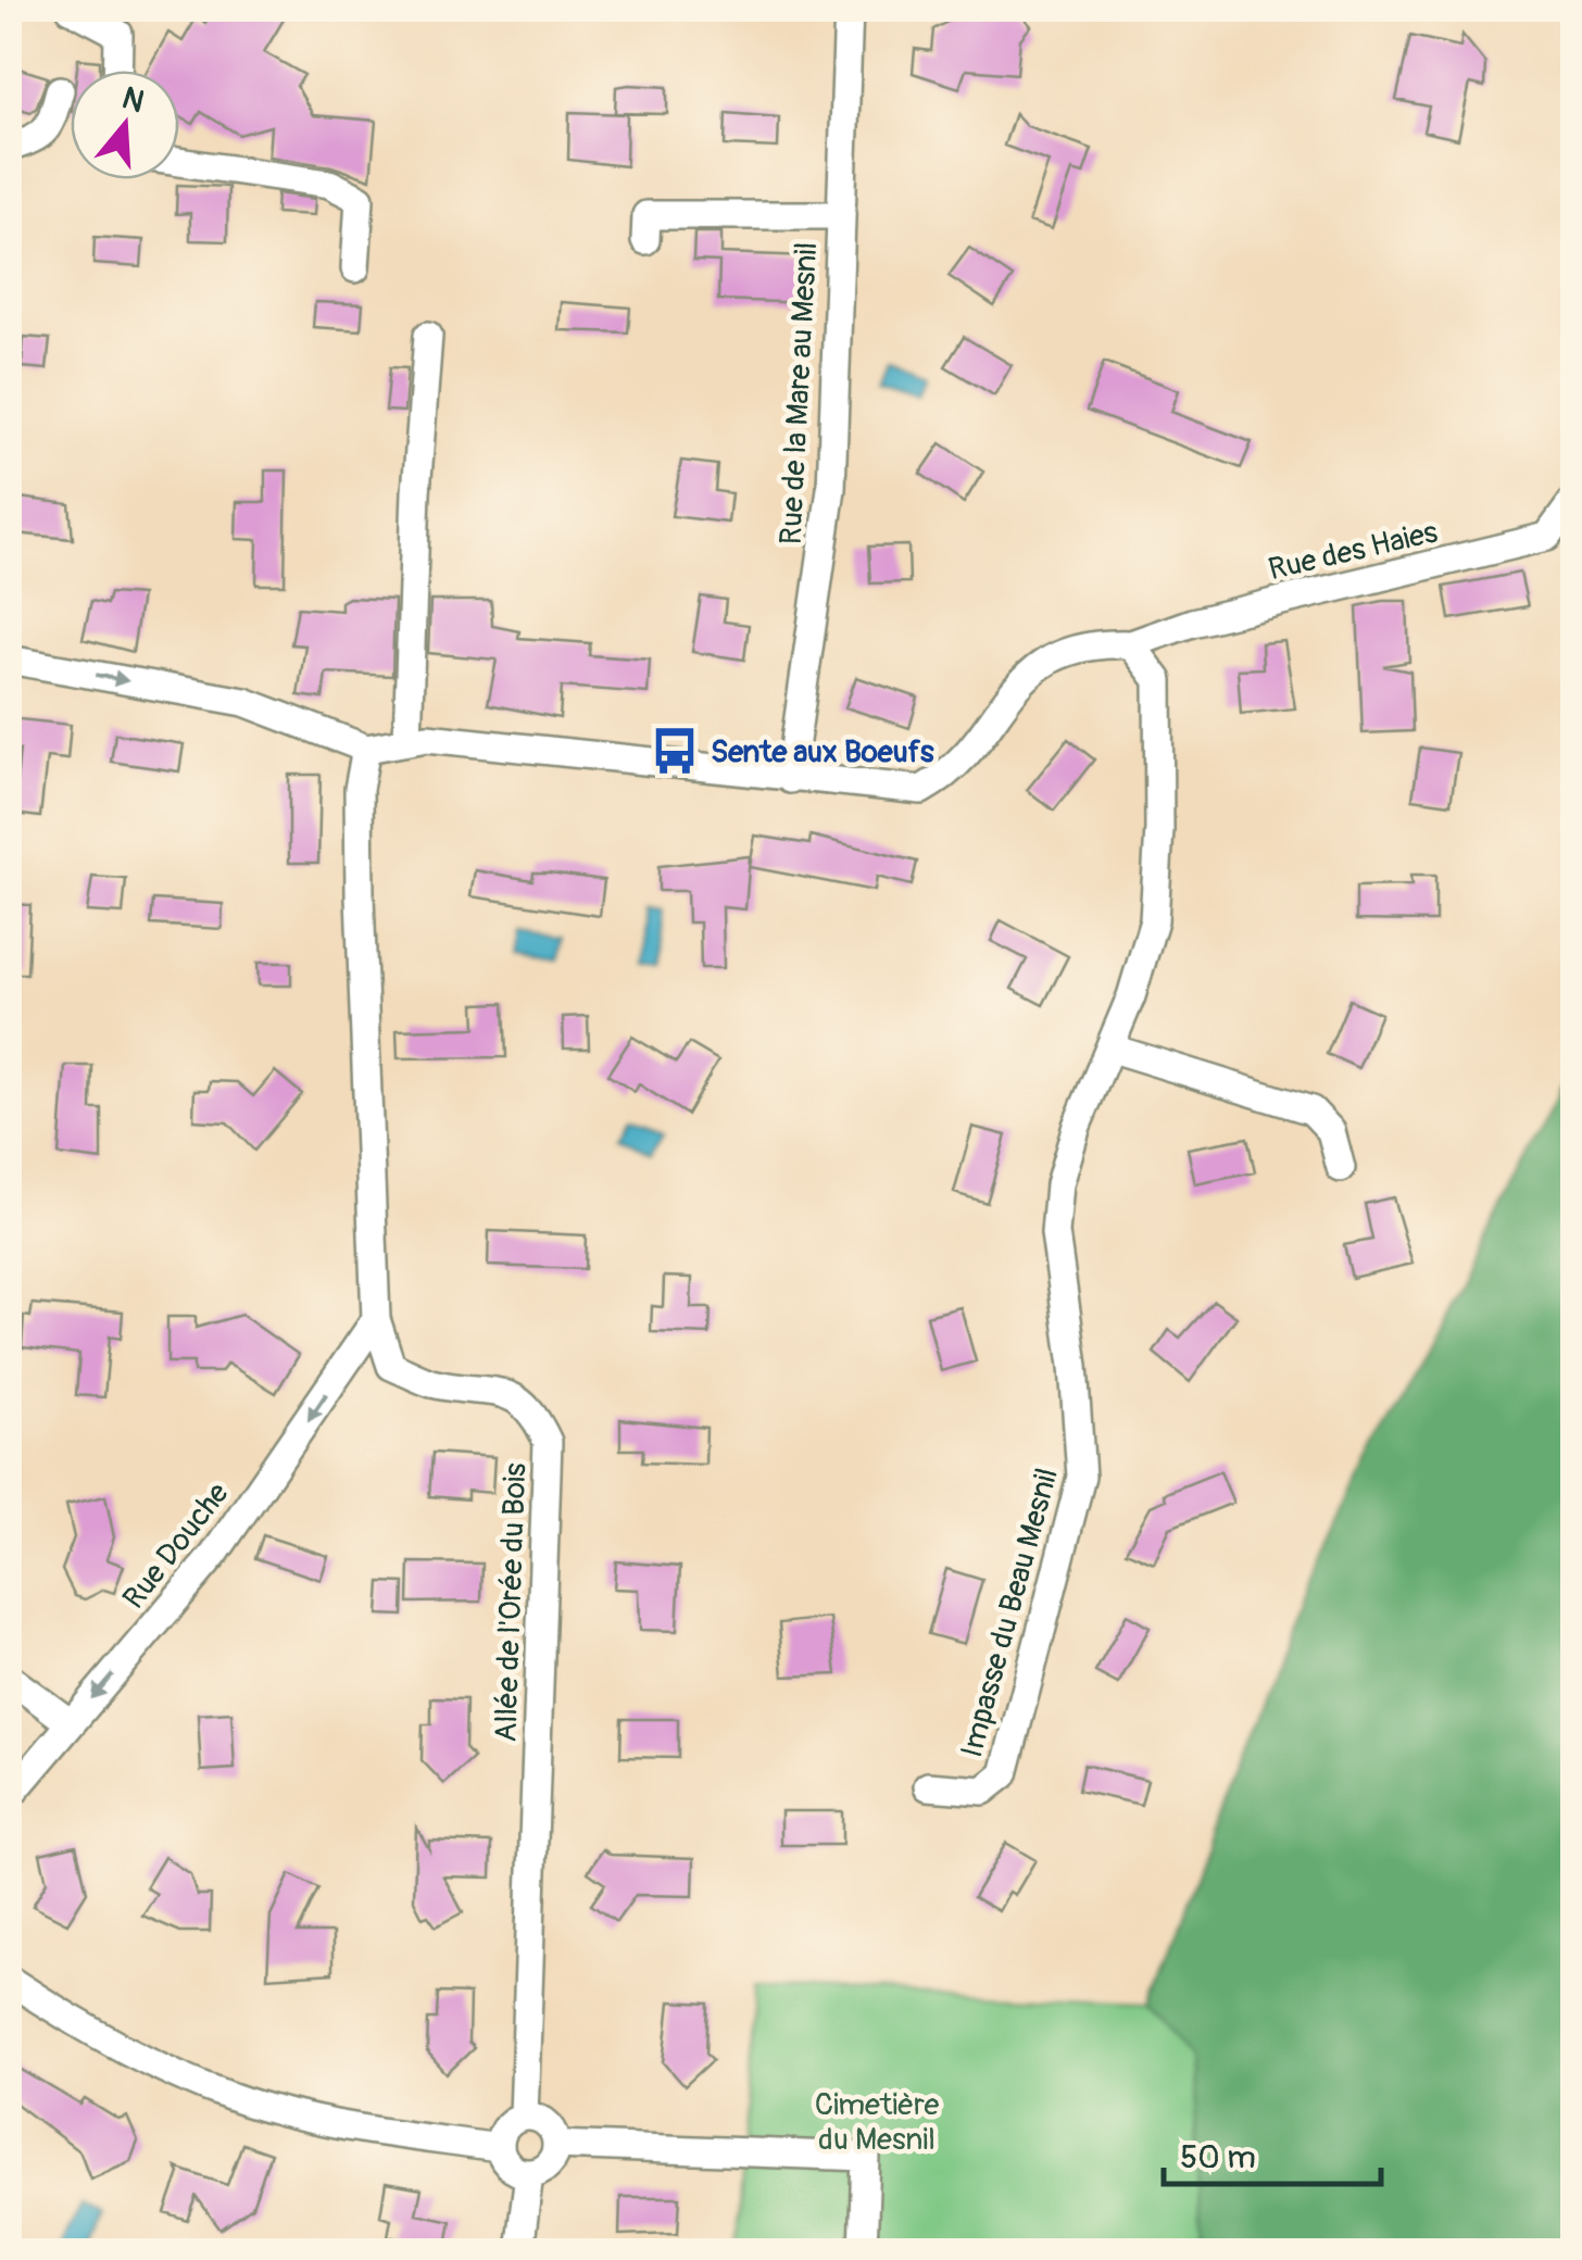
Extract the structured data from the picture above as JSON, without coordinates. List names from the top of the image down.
{
  "streets": {
    "street": [
      "Rue de la Mare au Mesnil",
      "Rue des Haies",
      "Rue Douche",
      "Allée de l'Orée du Bois",
      "Impasse du Beau Mesnil"
    ]
  },
  "crossings": [
    ["Rue des Haies", "Impasse du Beau Mesnil"],
    ["Rue Douche", "Allée de l'Orée du Bois"]
  ],
  "one_way": ["Rue Douche"],
  "parks": ["Cimetière du Mesnil"],
  "places": {
    "bus stop": ["Sente aux Boeufs"]
  },
  "scale_bar": "50 m",
  "north": "top"
}
